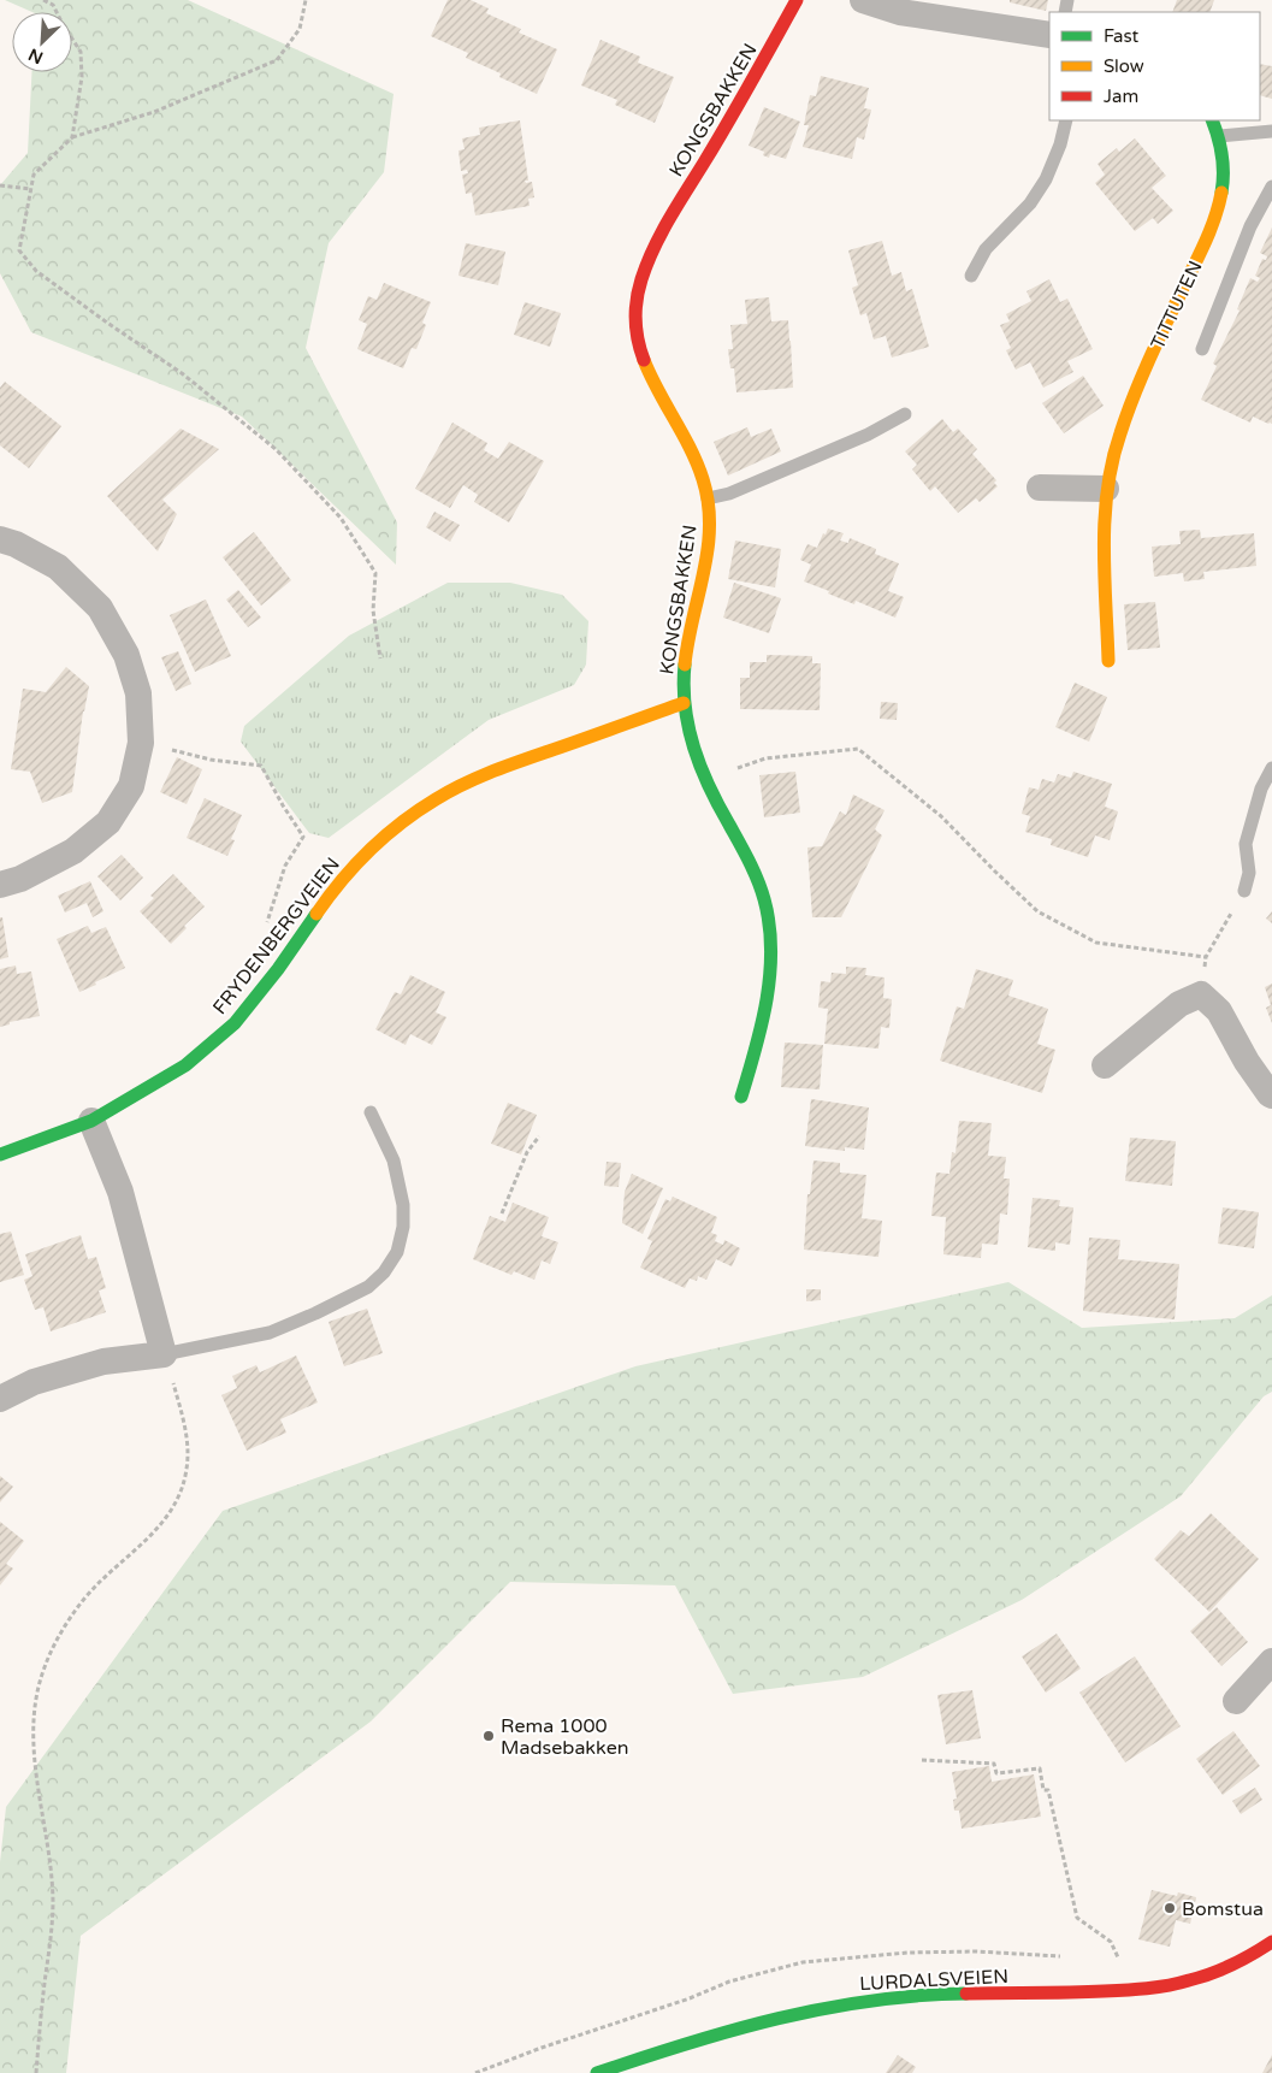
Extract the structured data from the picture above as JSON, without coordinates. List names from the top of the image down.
{
  "streets": {
    "street": [
      "KONGSBAKKEN",
      "TITTUTEN",
      "FRYDENBERGVEIEN",
      "LURDALSVEIEN"
    ]
  },
  "crossings": [
    ["KONGSBAKKEN", "FRYDENBERGVEIEN"]
  ],
  "places": ["Rema 1000 Madsebakken", "Bomstua"],
  "legend": ["Fast", "Slow", "Jam"],
  "north": "bottom left"
}
